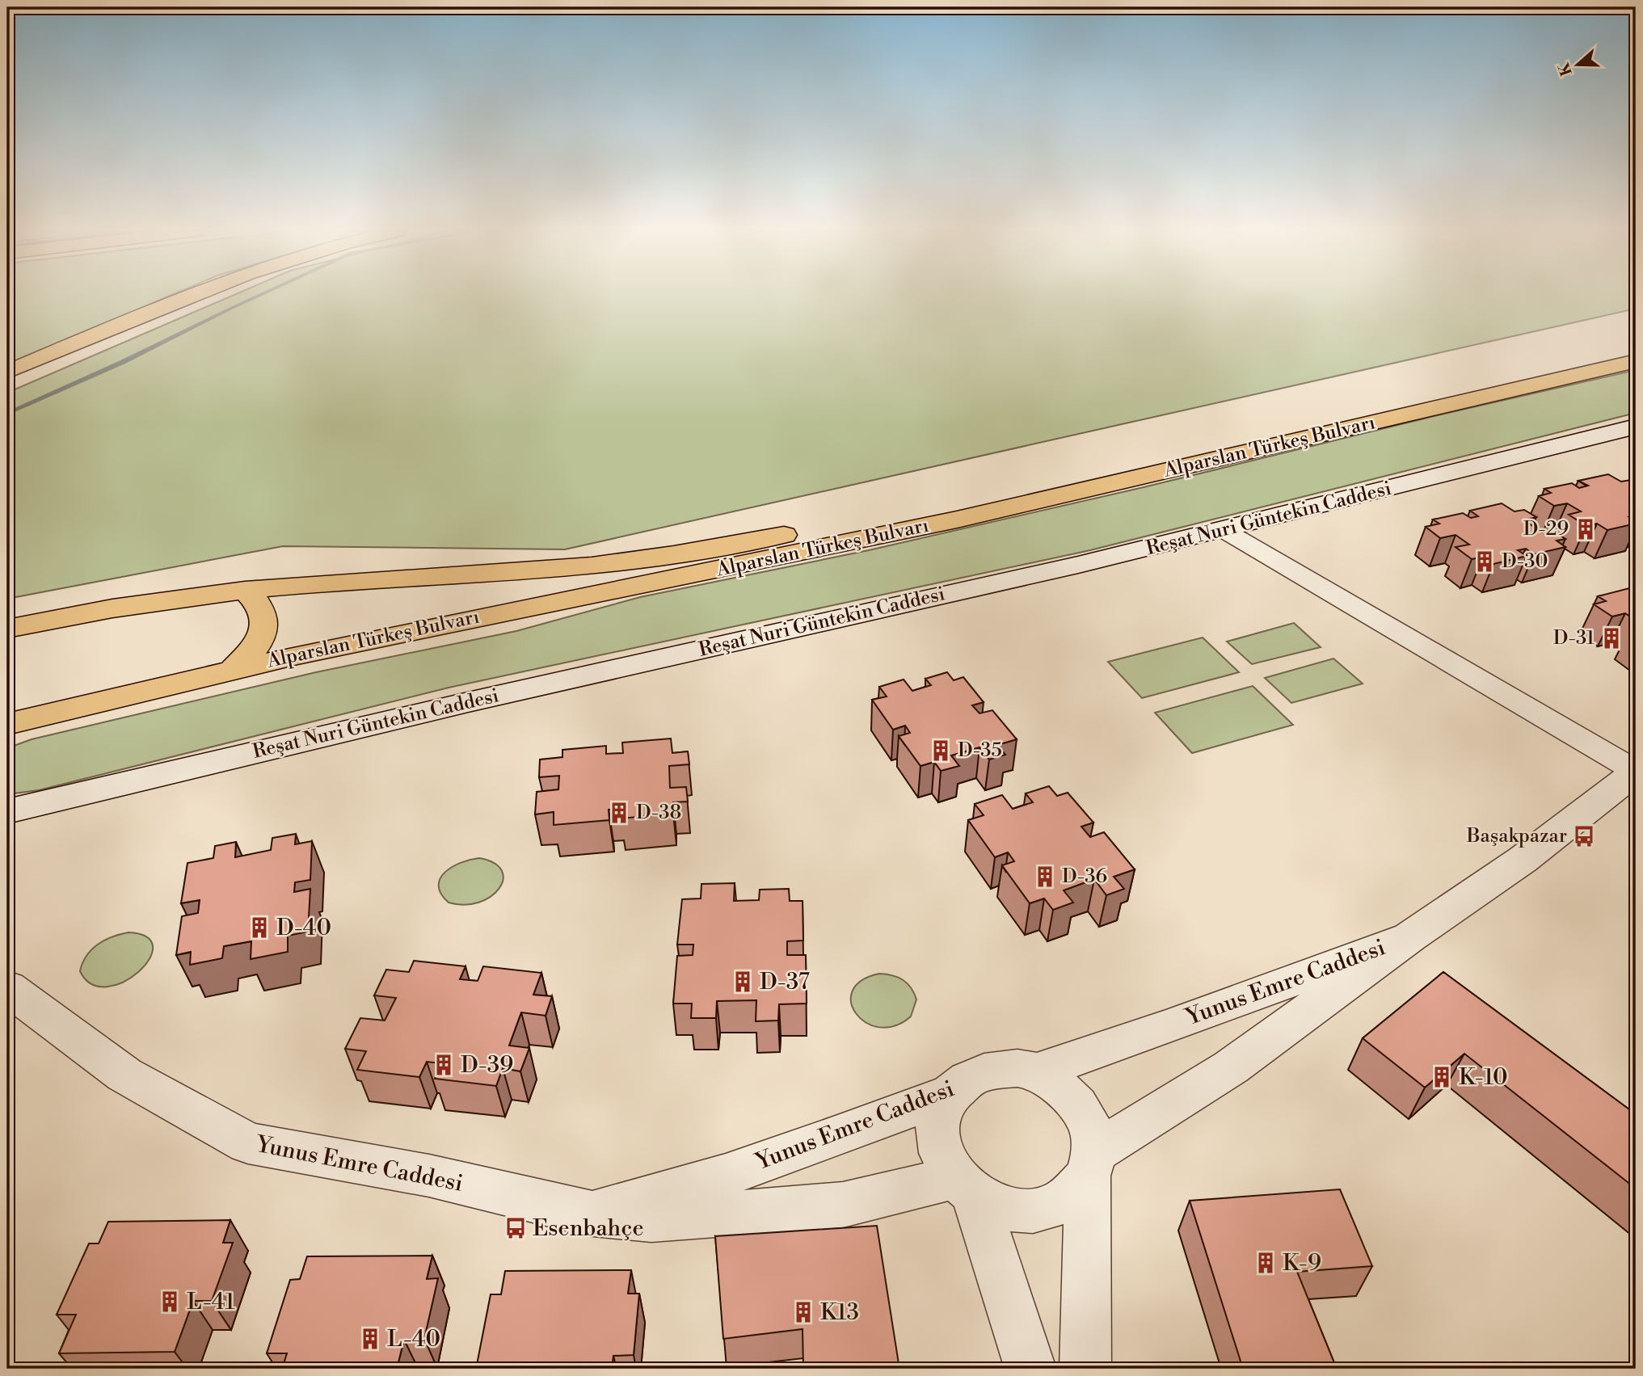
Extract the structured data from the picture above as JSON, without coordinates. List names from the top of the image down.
{
  "streets": {
    "main road": ["Alparslan Türkeş Bulvarı"],
    "street": ["Reşat Nuri Güntekin Caddesi", "Yunus Emre Caddesi"]
  },
  "places": {
    "building": [
      "D-29",
      "D-30",
      "D-31",
      "D-35",
      "D-38",
      "D-36",
      "D-40",
      "D-37",
      "D-39",
      "K-10",
      "K-9",
      "L-41",
      "K13",
      "L-40"
    ],
    "bus stop": ["Başakpazar", "Esenbahçe"]
  },
  "north": "left"
}
